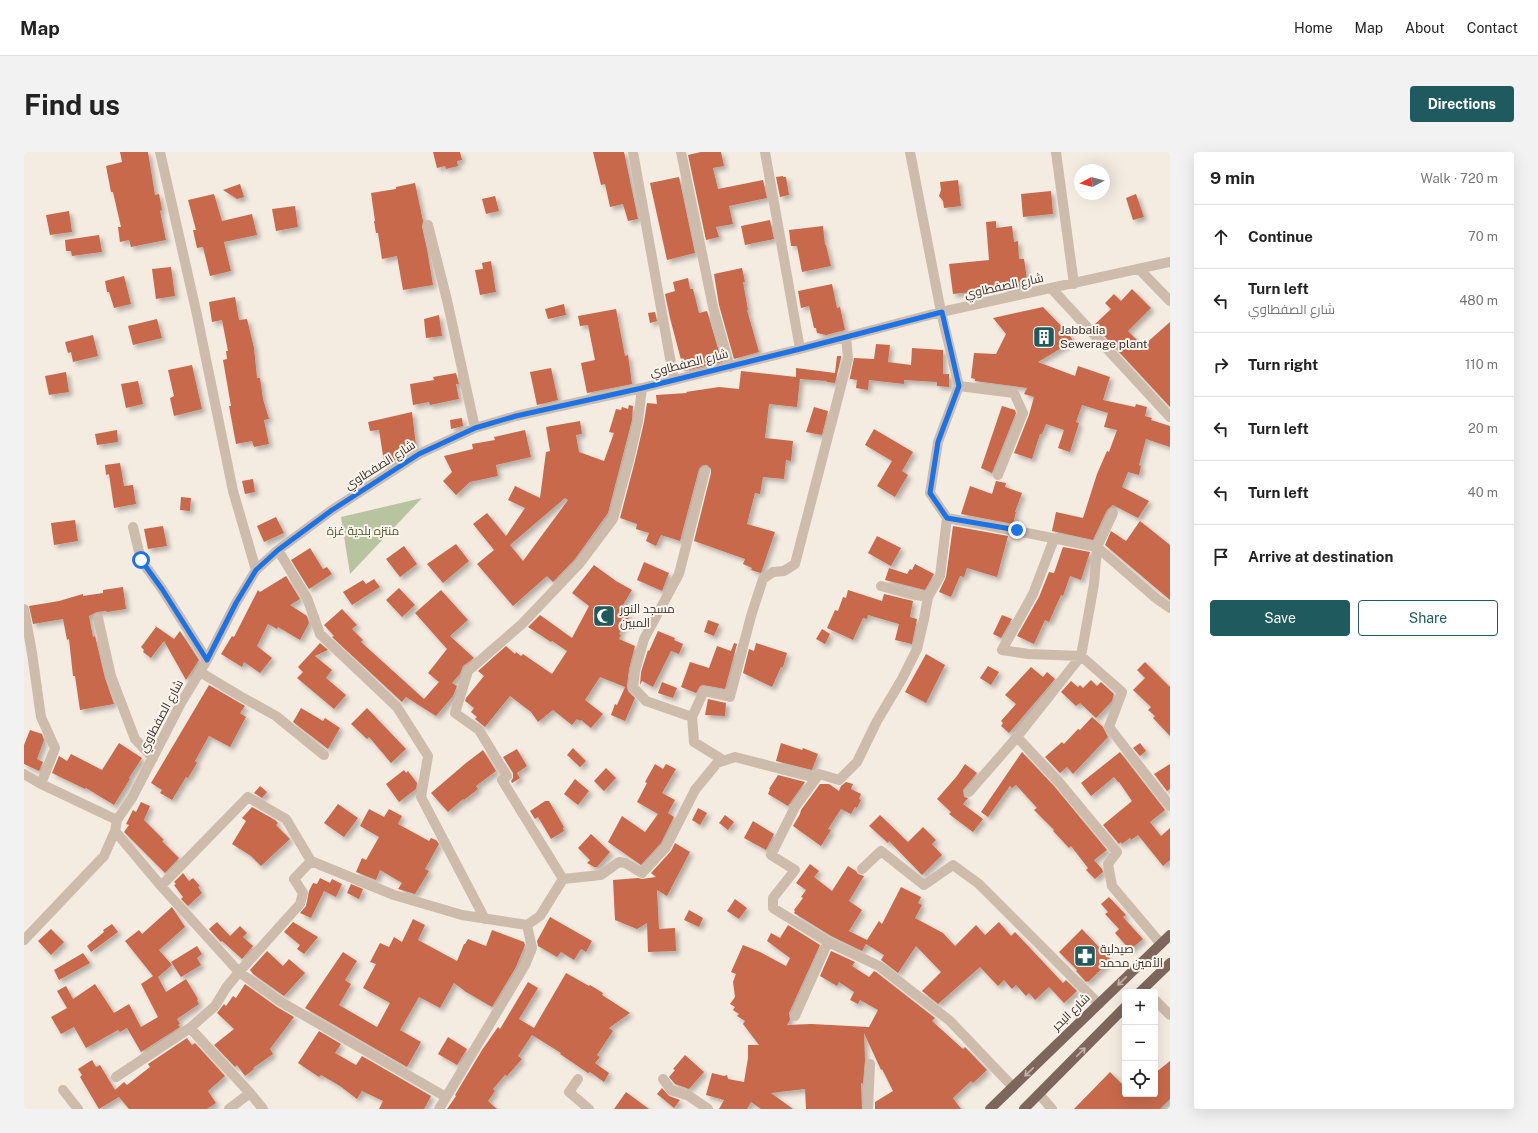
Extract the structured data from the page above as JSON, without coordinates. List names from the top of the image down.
{
  "streets": {
    "main road": ["شارع البحر"],
    "street": ["شارع الصفطاوي"]
  },
  "parks": ["منتزه بلدية غزة"],
  "places": {
    "building": ["Jabbalia Sewerage plant"],
    "mosque": ["مسجد النور المبين"],
    "pharmacy": ["صيدلية الأمين محمد"]
  },
  "north": "left",
  "page": {
    "header": "Map",
    "nav": [
      "Home",
      "Map",
      "About",
      "Contact"
    ],
    "buttons": [
      "Directions",
      ["Save", "Share"]
    ],
    "title": "Find us",
    "heading": ["9 min", "Walk · 720 m"],
    "list": [
      ["Continue", "70 m"],
      ["Turn left", "شارع الصفطاوي", "480 m"],
      ["Turn right", "110 m"],
      ["Turn left", "20 m"],
      ["Turn left", "40 m"],
      "Arrive at destination"
    ],
    "map_buttons": ["+", "−"]
  }
}
